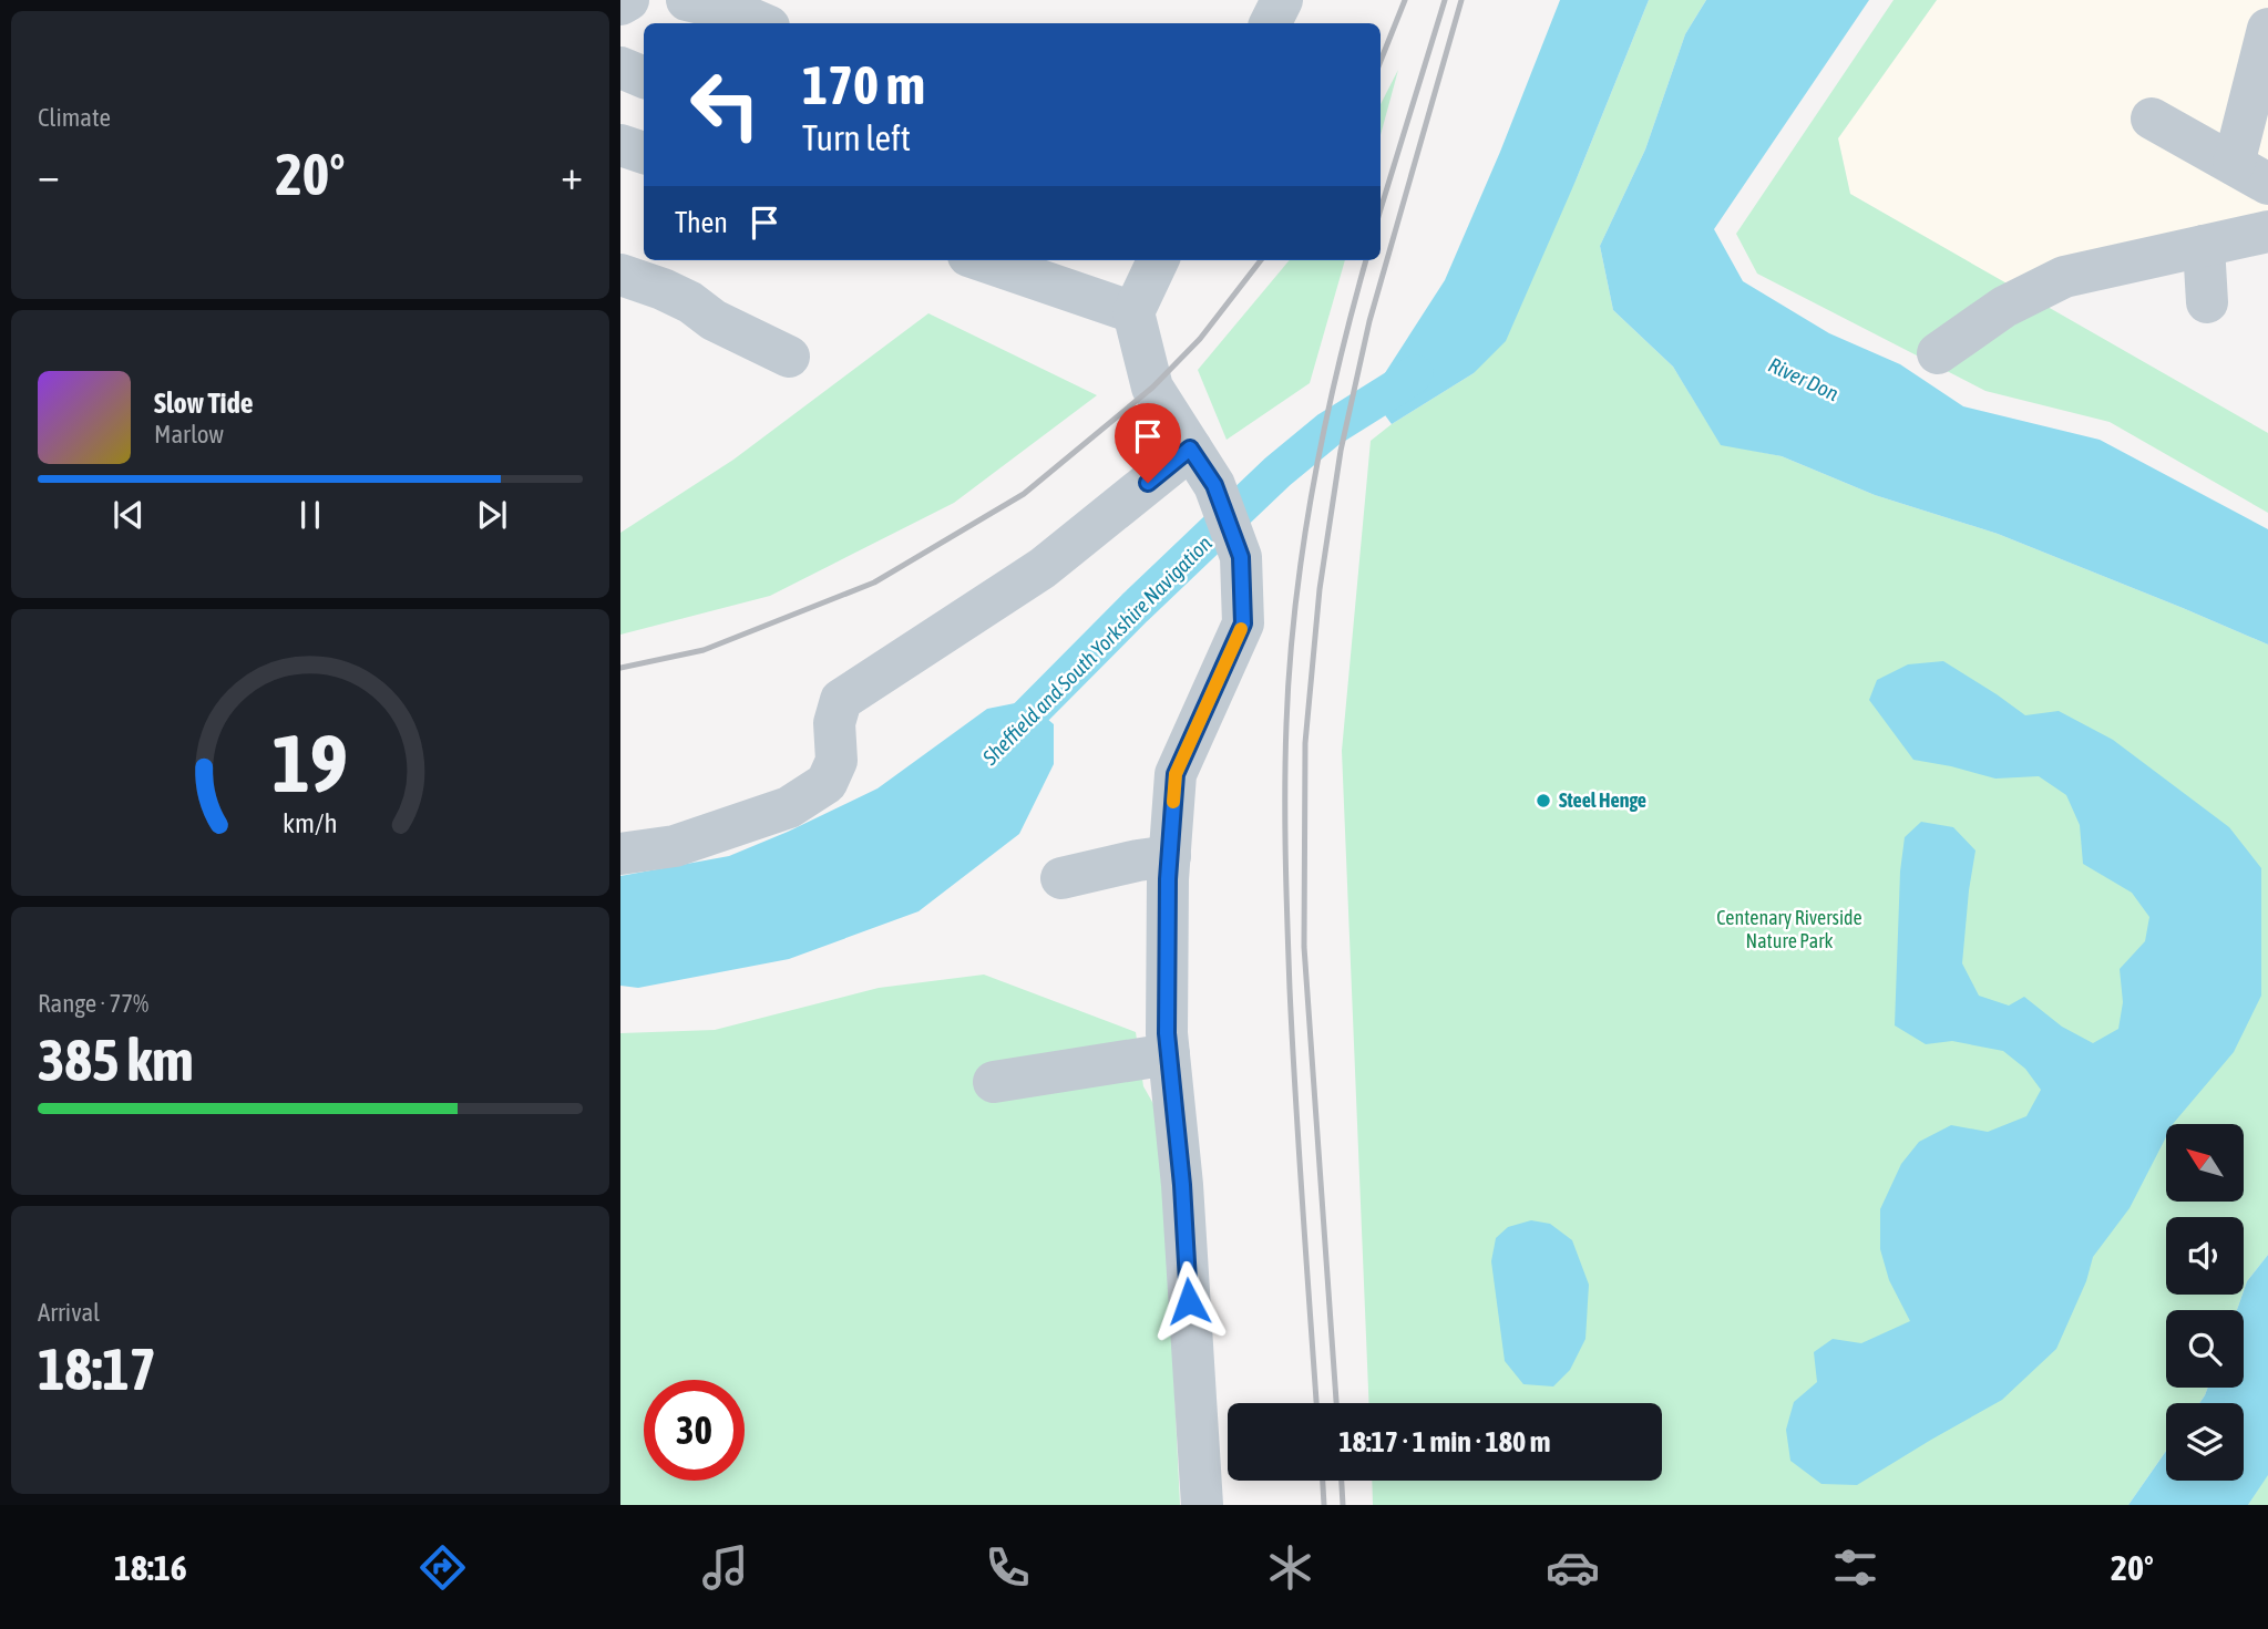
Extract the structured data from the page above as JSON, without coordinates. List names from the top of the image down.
{
  "water": ["River Don", "Sheffield and South Yorkshire Navigation"],
  "parks": ["Centenary Riverside Nature Park"],
  "places": ["Steel Henge"],
  "north": "top left",
  "page": {
    "tile": [
      "Climate",
      ["Range · 77%", "385 km"],
      ["Arrival", "18:17"]
    ],
    "turn": ["170 m", "Turn left"],
    "heat": ["−", "20°", "+"],
    "then": "Then",
    "song": ["Slow Tide", "Marlow"],
    "limit": "30",
    "trip": "18:17 · 1 min · 180 m",
    "tabs": ["18:16", "20°"],
    "gauge": ["19", "km/h"]
  }
}
